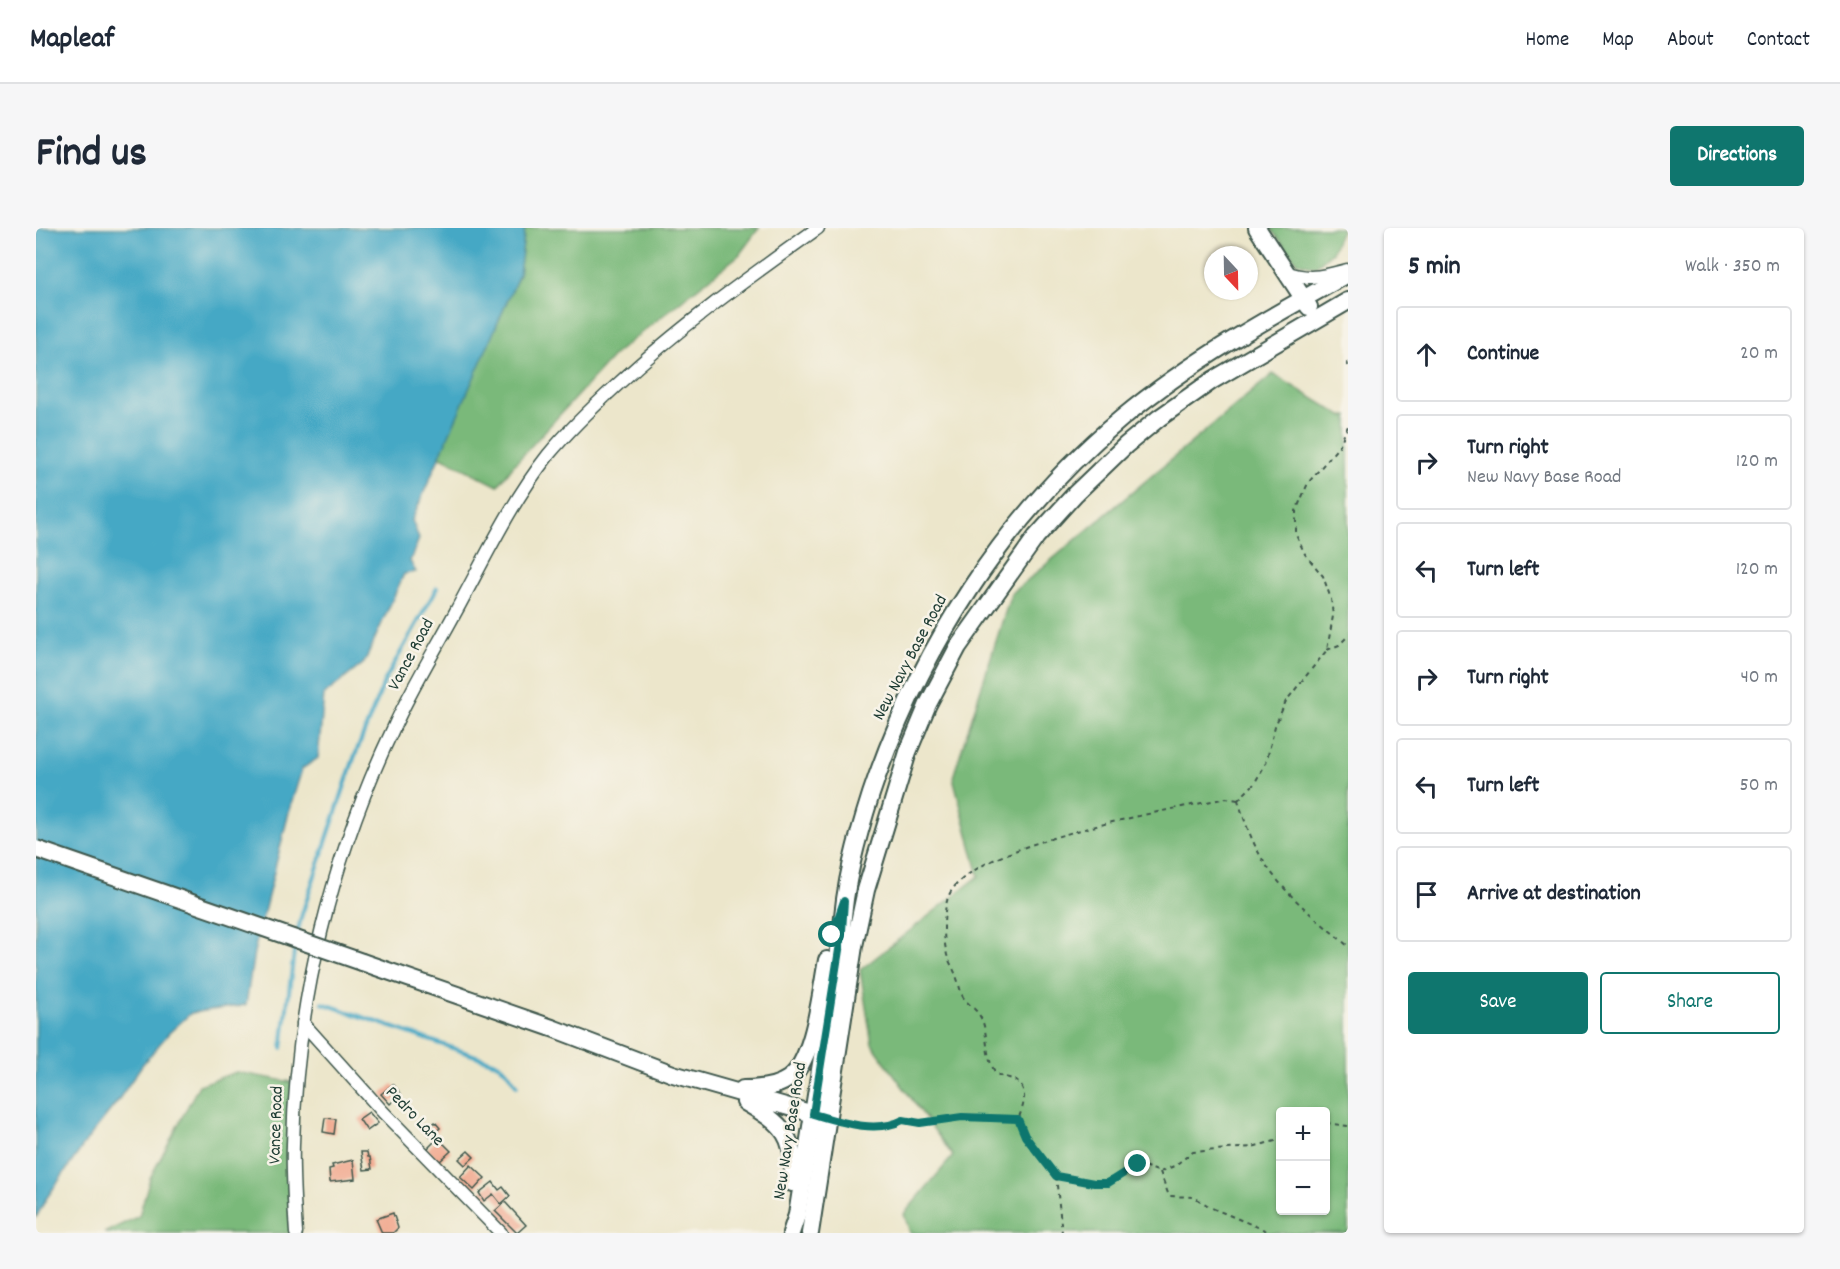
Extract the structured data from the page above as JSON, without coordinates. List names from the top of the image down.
{
  "streets": {
    "main road": ["New Navy Base Road"],
    "street": ["Vance Road", "Pedro Lane"]
  },
  "crossings": [
    ["Vance Road", "Pedro Lane"]
  ],
  "north": "bottom",
  "page": {
    "header": "Mapleaf",
    "nav": [
      "Home",
      "Map",
      "About",
      "Contact"
    ],
    "title": "Find us",
    "buttons": [
      "Directions",
      ["Save", "Share"]
    ],
    "heading": ["5 min", "Walk · 350 m"],
    "list": [
      ["Continue", "20 m"],
      ["Turn right", "New Navy Base Road", "120 m"],
      ["Turn left", "120 m"],
      ["Turn right", "40 m"],
      ["Turn left", "50 m"],
      "Arrive at destination"
    ],
    "map_buttons": ["+", "−"]
  }
}
